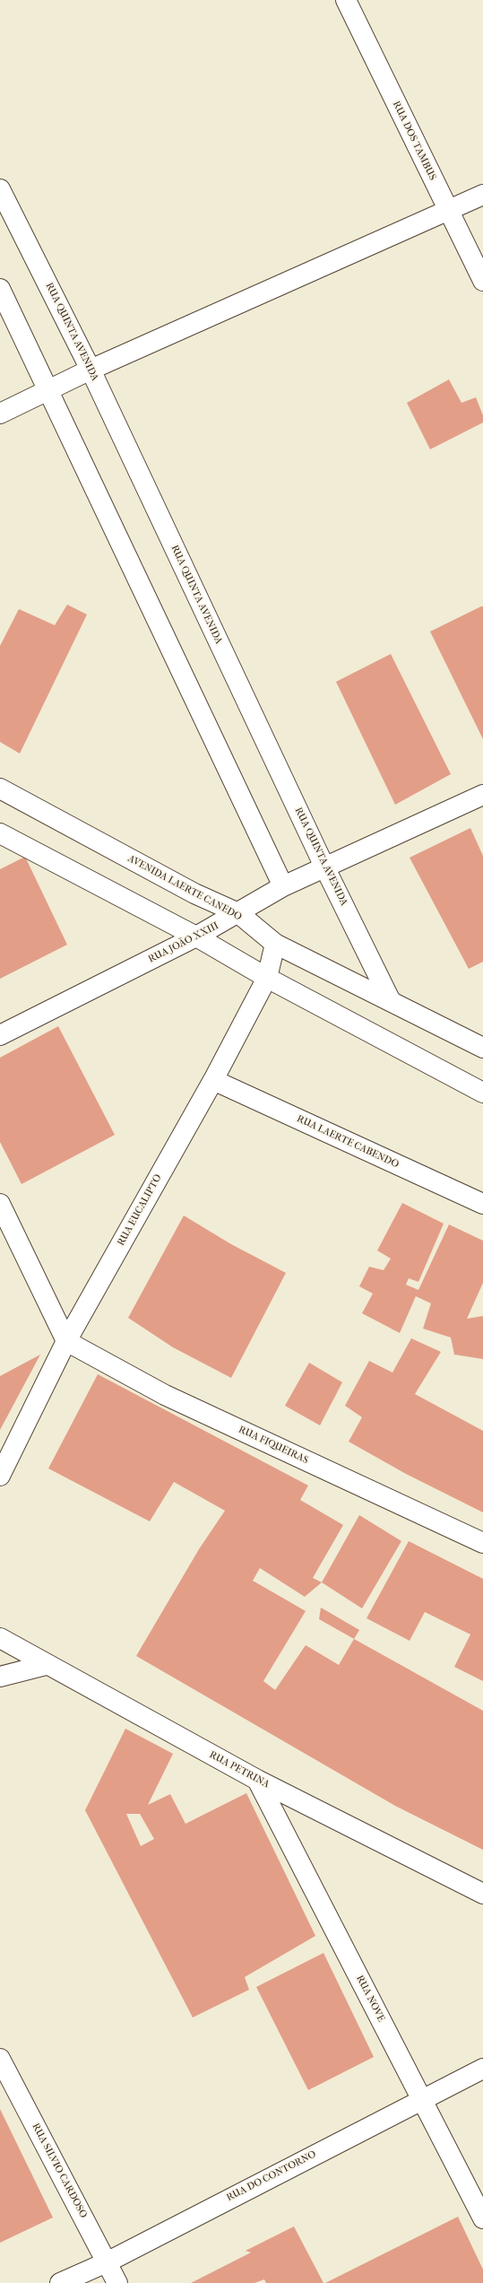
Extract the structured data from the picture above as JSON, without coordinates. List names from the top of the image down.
{
  "streets": {
    "street": [
      "RUA DOS TAMBUS",
      "RUA QUINTA AVENIDA",
      "AVENIDA LAERTE CANEDO",
      "RUA JOÃO XXIII",
      "RUA LAERTE CABENDO",
      "RUA EUCALIPTO",
      "RUA FIQUEIRAS",
      "RUA PETRINA",
      "RUA NOVE",
      "RUA SILVIO CARDOSO",
      "RUA DO CONTORNO"
    ]
  },
  "crossings": [
    ["RUA QUINTA AVENIDA", "AVENIDA LAERTE CANEDO"],
    ["RUA QUINTA AVENIDA", "RUA JOÃO XXIII"],
    ["AVENIDA LAERTE CANEDO", "RUA JOÃO XXIII"],
    ["AVENIDA LAERTE CANEDO", "RUA EUCALIPTO"],
    ["RUA LAERTE CABENDO", "RUA EUCALIPTO"],
    ["RUA EUCALIPTO", "RUA FIQUEIRAS"],
    ["RUA PETRINA", "RUA NOVE"],
    ["RUA NOVE", "RUA DO CONTORNO"],
    ["RUA SILVIO CARDOSO", "RUA DO CONTORNO"]
  ]
}
